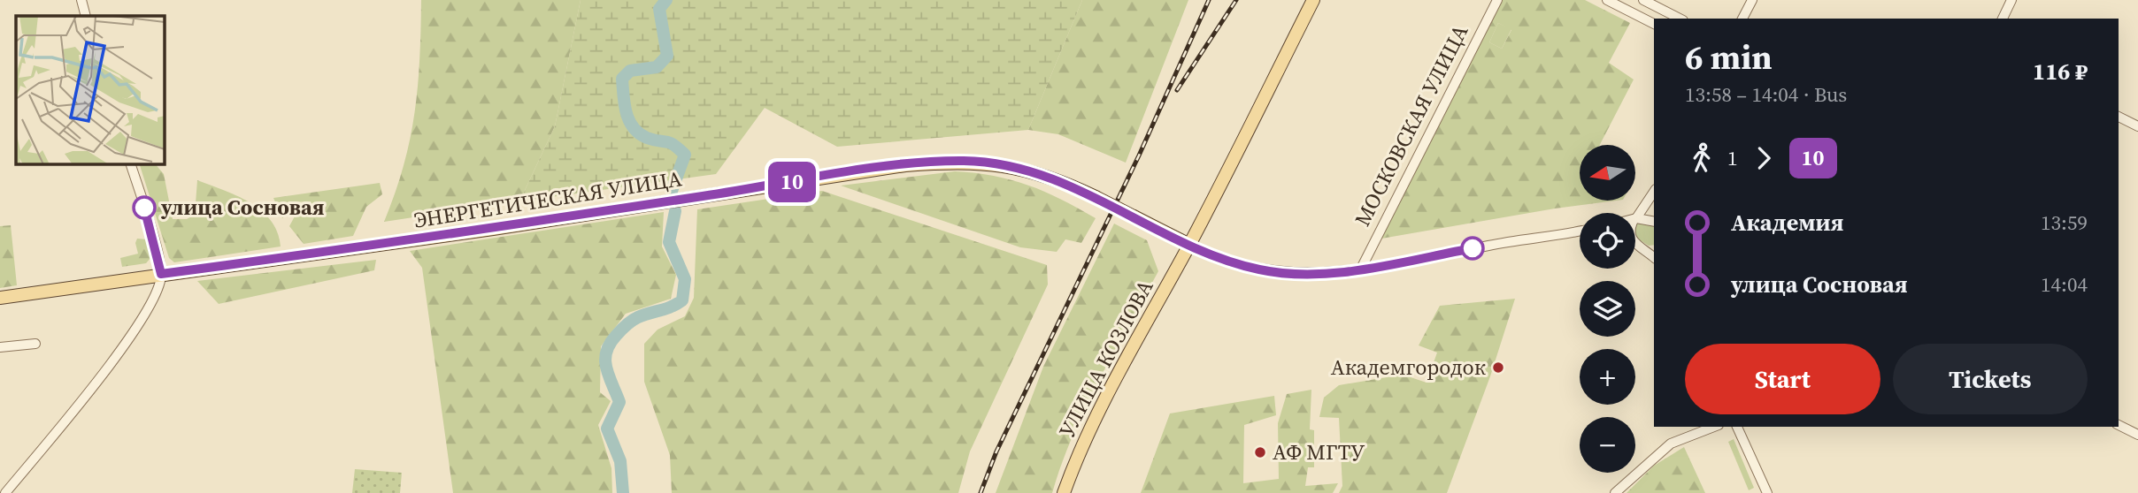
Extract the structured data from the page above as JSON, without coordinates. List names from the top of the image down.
{
  "streets": {
    "main road": ["ЭНЕРГЕТИЧЕСКАЯ УЛИЦА", "УЛИЦА КОЗЛОВА"],
    "street": ["МОСКОВСКАЯ УЛИЦА"]
  },
  "crossings": [
    ["ЭНЕРГЕТИЧЕСКАЯ УЛИЦА", "УЛИЦА КОЗЛОВА"]
  ],
  "places": ["улица Сосновая", "Академгородок", "АФ МГТУ"],
  "lines": ["bus line 10"],
  "north": "left",
  "page": {
    "on_map": "10",
    "heading": ["6 min", "13:58 – 14:04 · Bus", "116 ₽"],
    "legs": ["1", "10"],
    "map_buttons": ["+", "−"],
    "list": [
      {
        "name": "Академия",
        "value": "13:59"
      },
      {
        "name": "улица Сосновая",
        "value": "14:04"
      }
    ],
    "buttons": ["Start", "Tickets"]
  }
}
